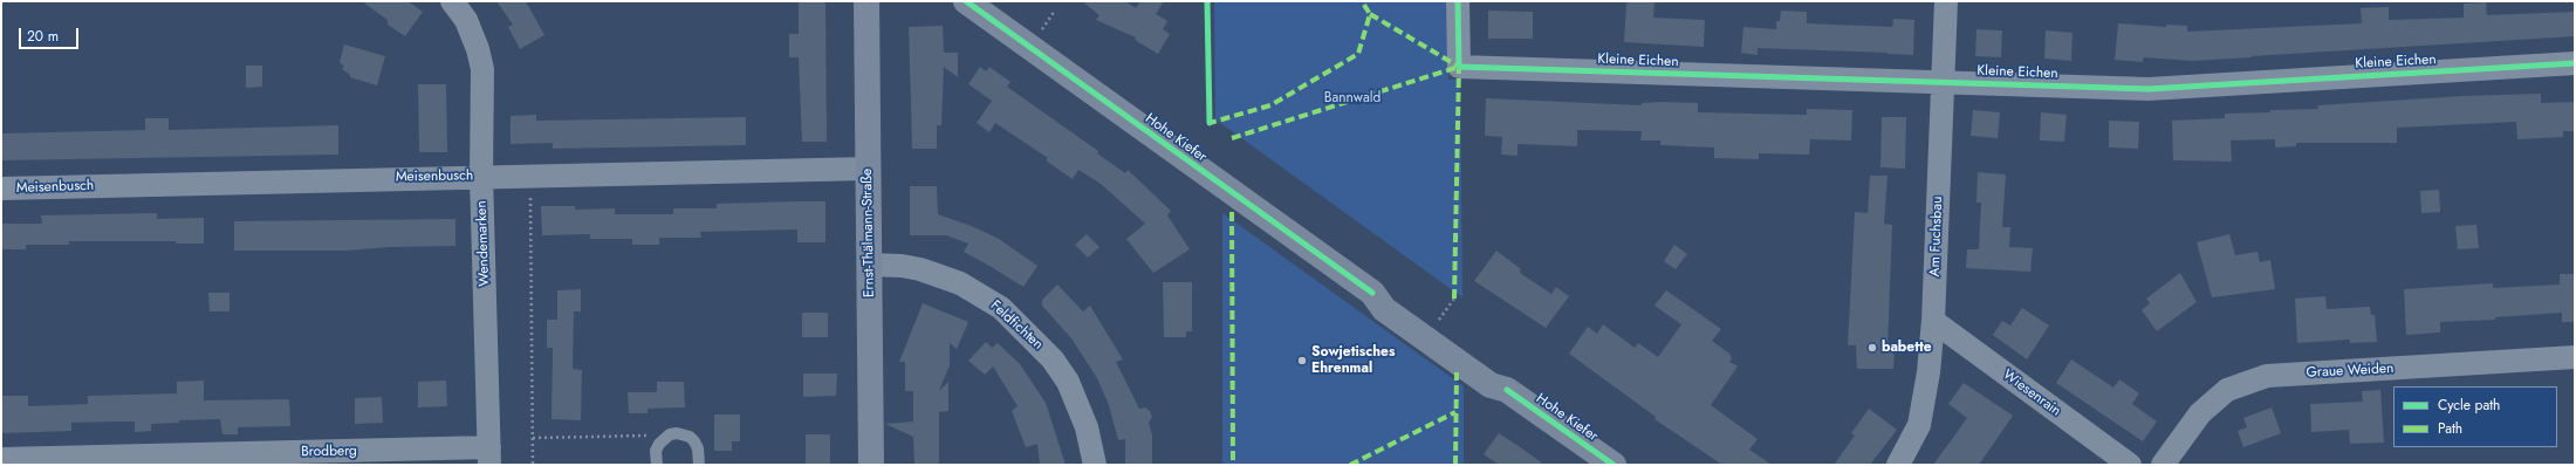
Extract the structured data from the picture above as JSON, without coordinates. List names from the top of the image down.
{
  "streets": {
    "street": [
      "Kleine Eichen",
      "Hohe Kiefer",
      "Meisenbusch",
      "Ernst-Thälmann-Straße",
      "Am Fuchsbau",
      "Wendemarken",
      "Feldfichten",
      "Graue Weiden",
      "Wiesenrain",
      "Brodberg"
    ]
  },
  "crossings": [
    ["Kleine Eichen", "Am Fuchsbau"],
    ["Meisenbusch", "Ernst-Thälmann-Straße"],
    ["Meisenbusch", "Wendemarken"],
    ["Ernst-Thälmann-Straße", "Feldfichten"],
    ["Am Fuchsbau", "Wiesenrain"],
    ["Wendemarken", "Brodberg"]
  ],
  "parks": ["Bannwald"],
  "places": ["babette", "Sowjetisches Ehrenmal"],
  "legend": ["Cycle path", "Path"],
  "scale_bar": "20 m"
}
